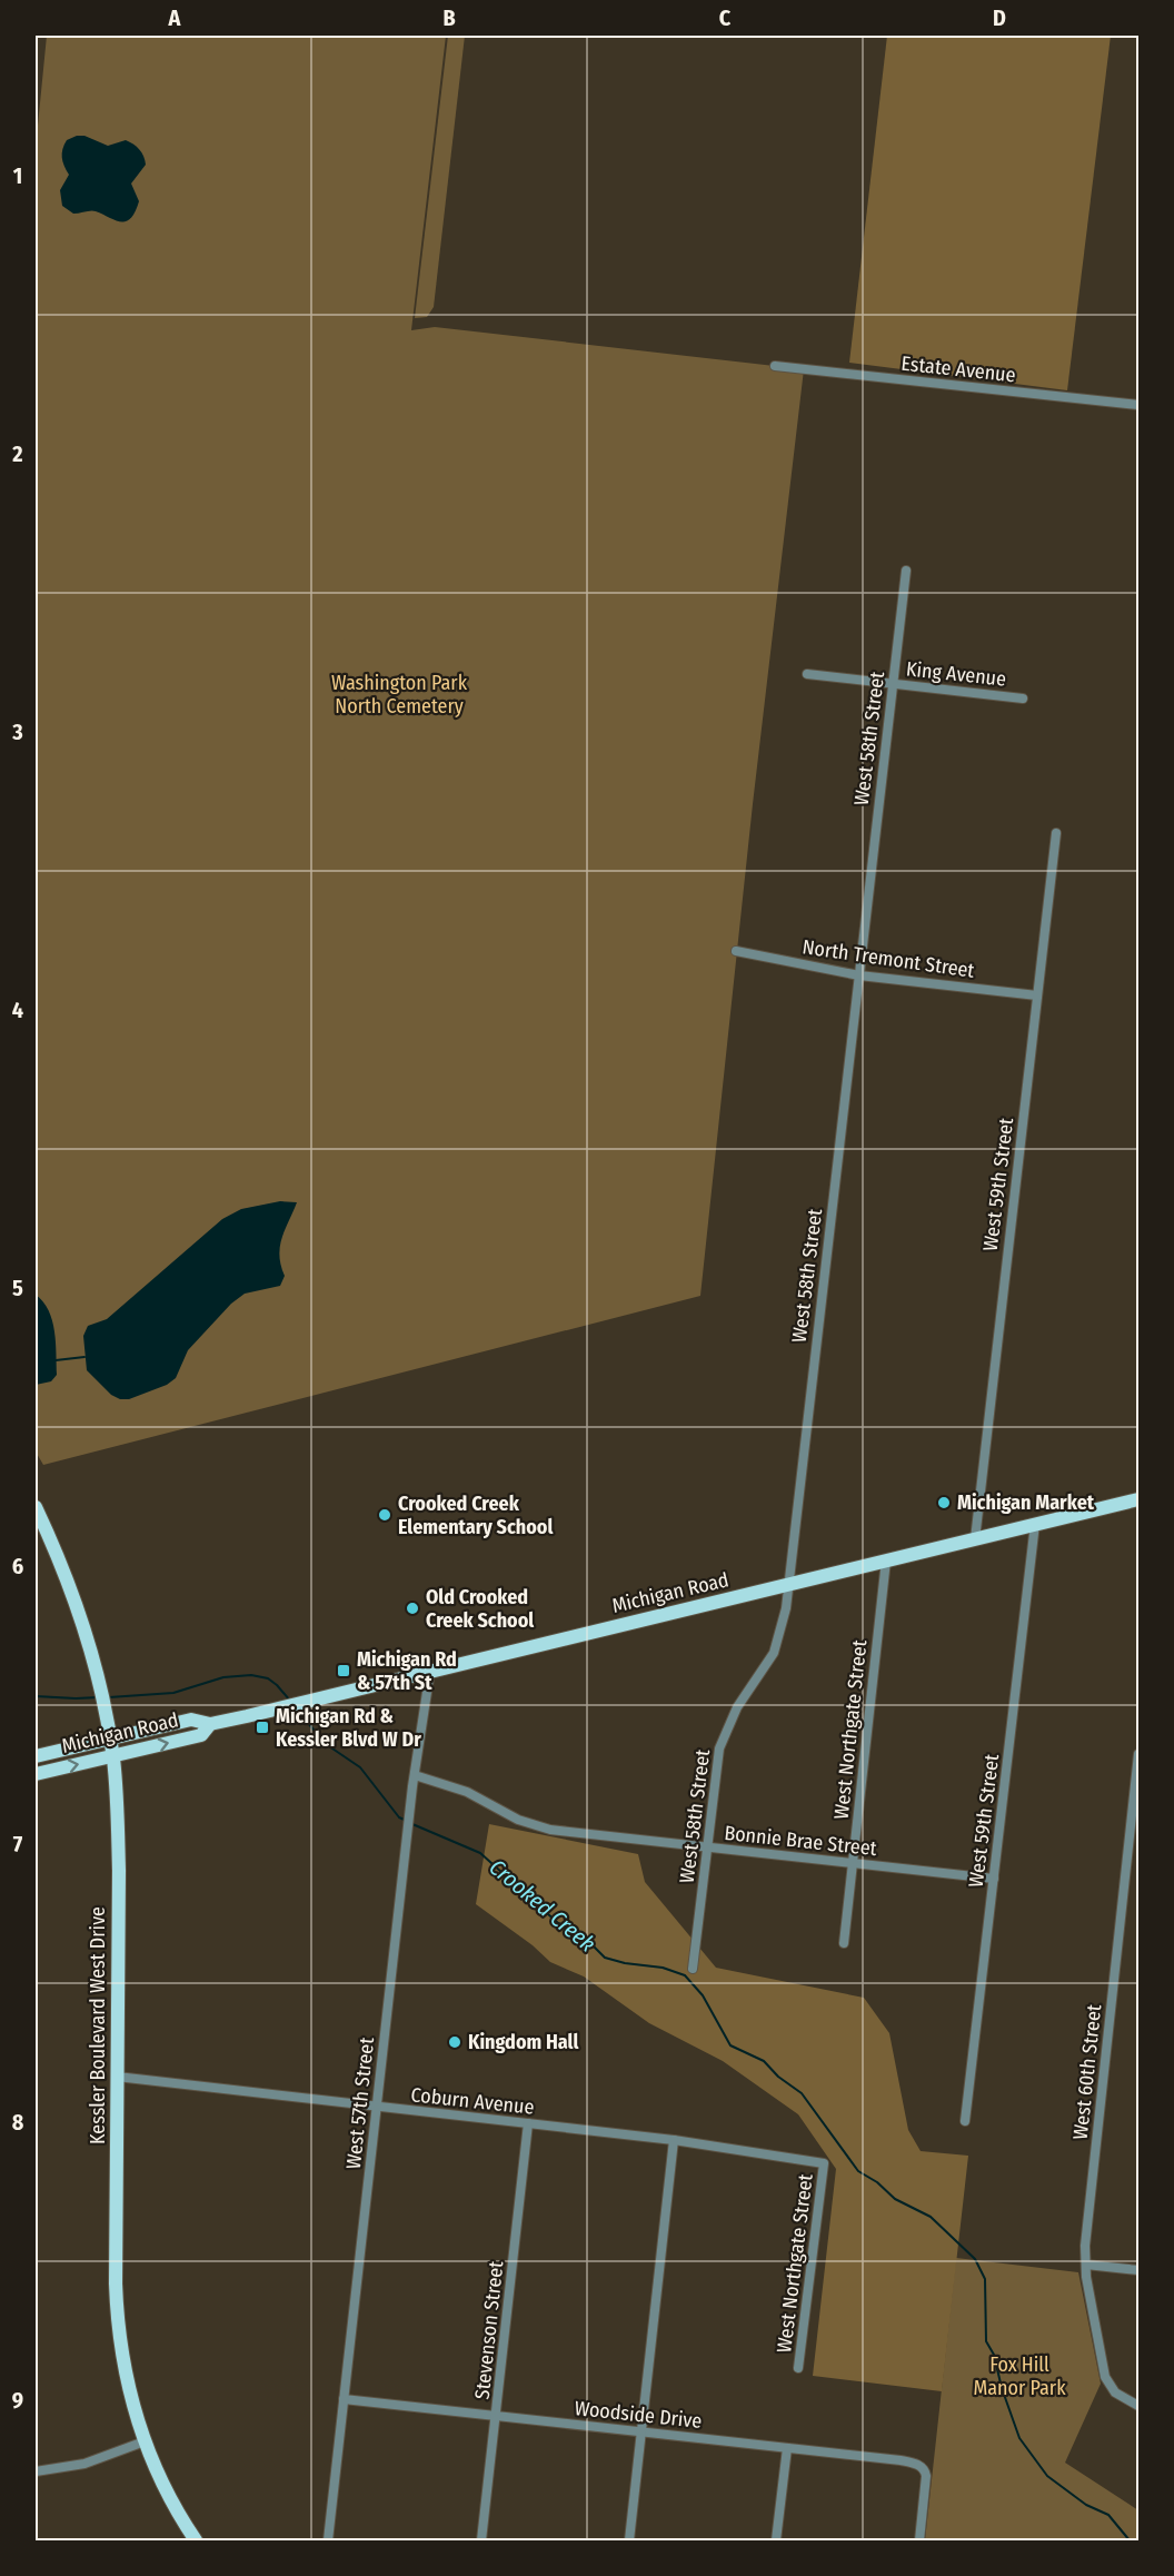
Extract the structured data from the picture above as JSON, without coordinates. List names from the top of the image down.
{
  "streets": {
    "main road": ["Michigan Road", "Kessler Boulevard West Drive"],
    "street": [
      "Estate Avenue",
      "King Avenue",
      "West 58th Street",
      "North Tremont Street",
      "West 59th Street",
      "West Northgate Street",
      "Bonnie Brae Street",
      "West 60th Street",
      "Coburn Avenue",
      "West 57th Street",
      "Stevenson Street",
      "Woodside Drive"
    ]
  },
  "crossings": [
    ["King Avenue", "West 58th Street"],
    ["West 58th Street", "North Tremont Street"],
    ["West 58th Street", "Michigan Road"],
    ["West 58th Street", "Bonnie Brae Street"],
    ["North Tremont Street", "West 59th Street"],
    ["West 59th Street", "Michigan Road"],
    ["West 59th Street", "Bonnie Brae Street"],
    ["Michigan Road", "West Northgate Street"],
    ["Michigan Road", "Kessler Boulevard West Drive"],
    ["Michigan Road", "West 57th Street"],
    ["West Northgate Street", "Bonnie Brae Street"],
    ["West Northgate Street", "Coburn Avenue"],
    ["Bonnie Brae Street", "West 57th Street"],
    ["Kessler Boulevard West Drive", "Coburn Avenue"],
    ["Coburn Avenue", "West 57th Street"],
    ["Coburn Avenue", "Stevenson Street"],
    ["West 57th Street", "Woodside Drive"],
    ["Stevenson Street", "Woodside Drive"]
  ],
  "water": ["Crooked Creek"],
  "parks": ["Washington Park North Cemetery", "Fox Hill Manor Park"],
  "places": {
    "other": [
      "Michigan Market",
      "Crooked Creek Elementary School",
      "Old Crooked Creek School",
      "Kingdom Hall"
    ],
    "transit": ["Michigan Rd & 57th St", "Michigan Rd & Kessler Blvd W Dr"]
  },
  "grid": {
    "columns": [
      "A",
      "B",
      "C",
      "D"
    ],
    "rows": [
      "1",
      "2",
      "3",
      "4",
      "5",
      "6",
      "7",
      "8",
      "9"
    ]
  }
}
